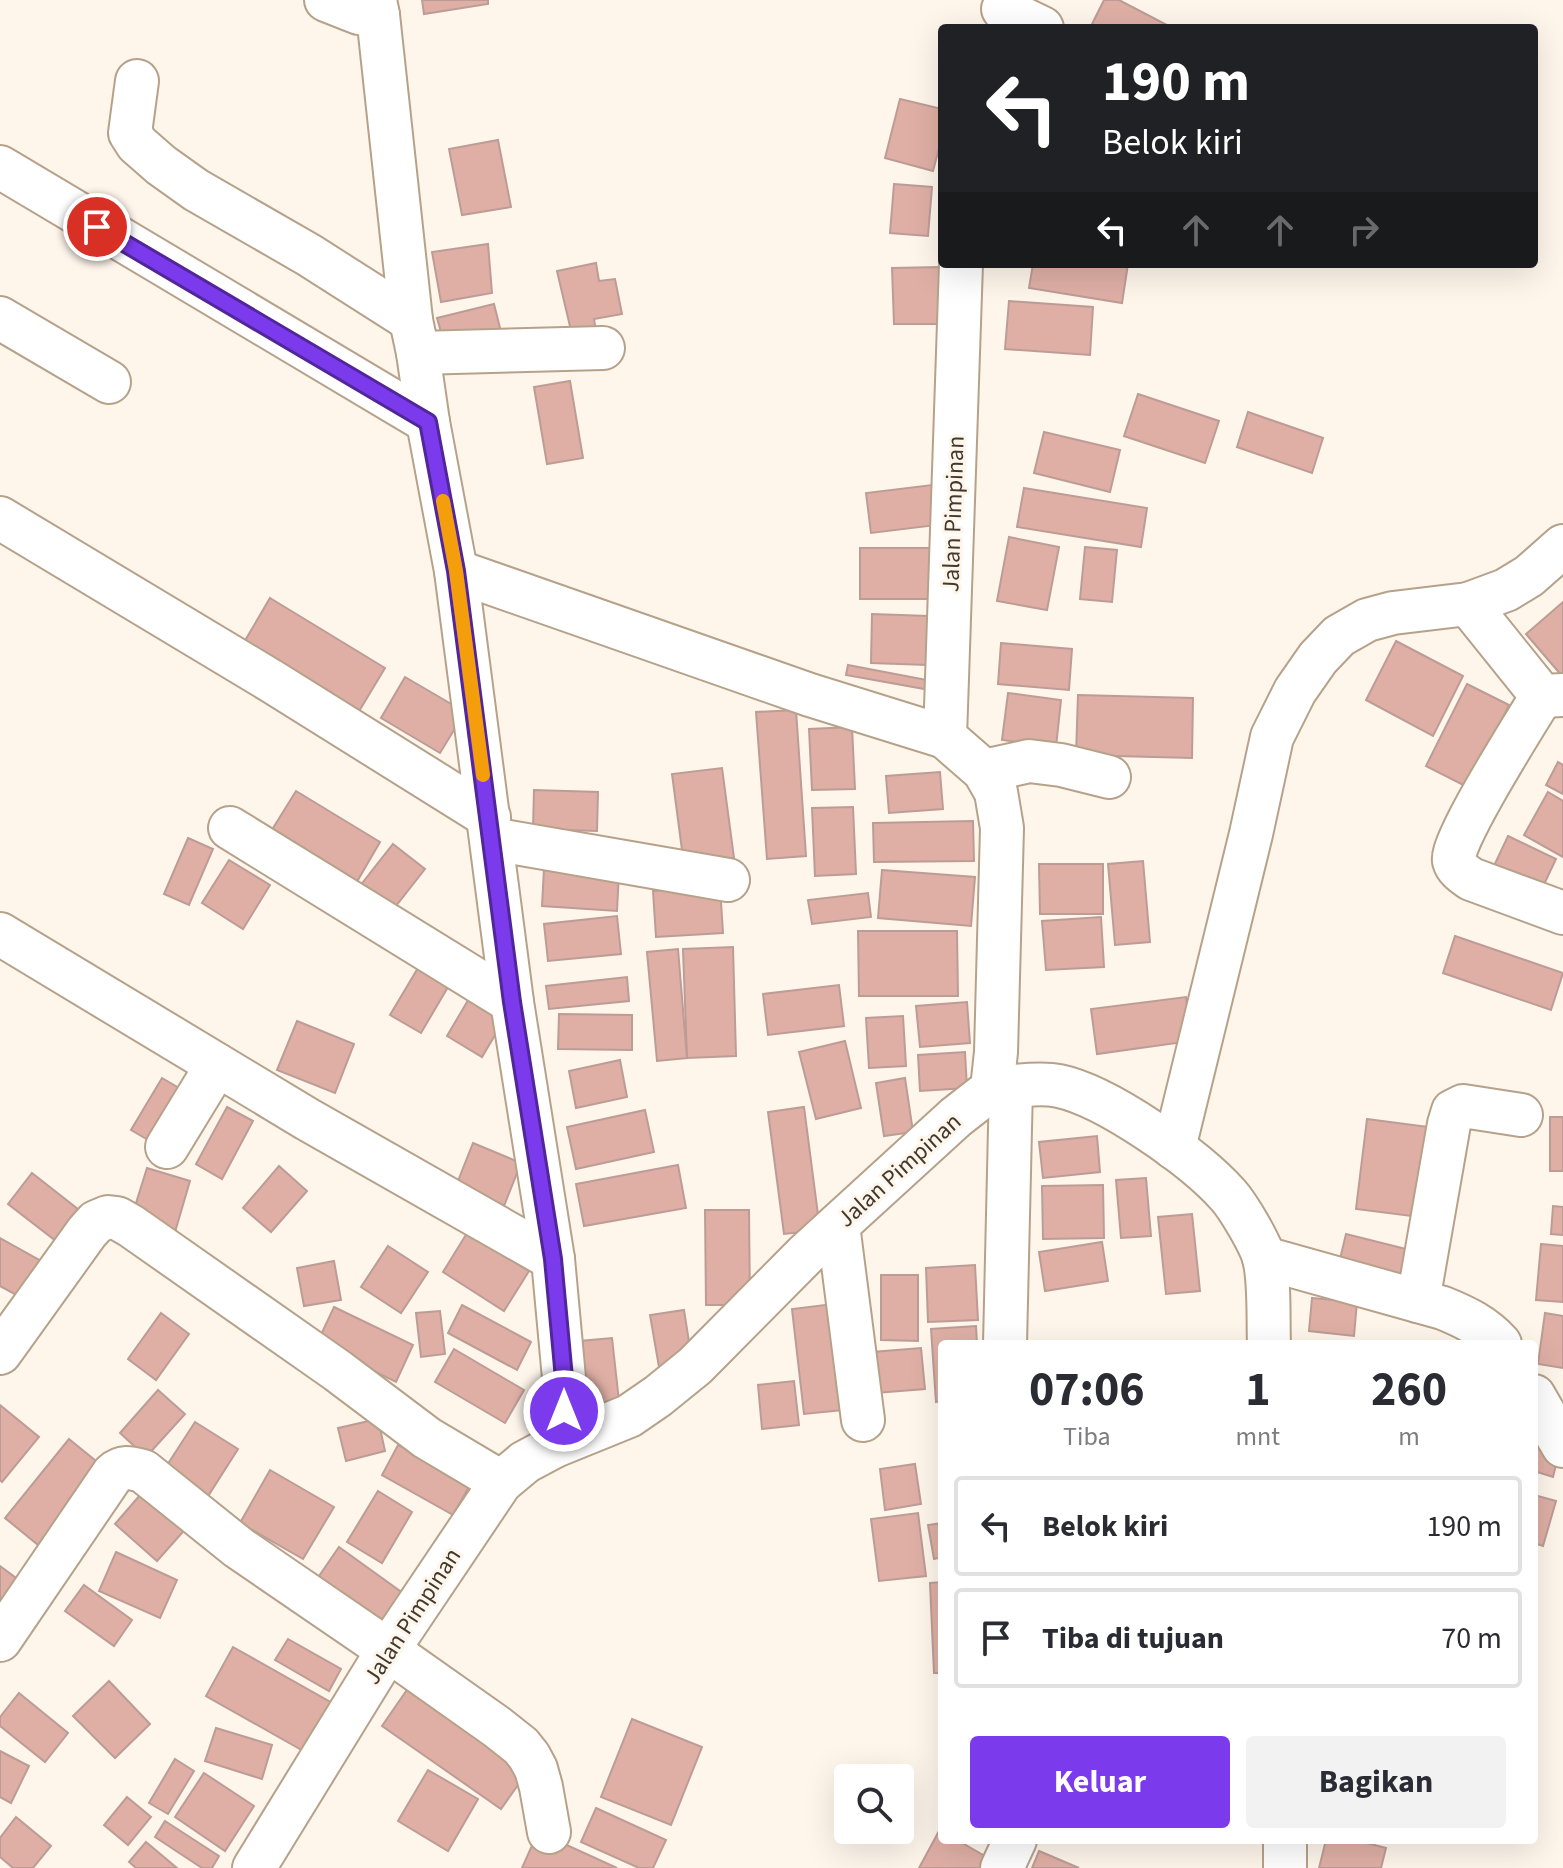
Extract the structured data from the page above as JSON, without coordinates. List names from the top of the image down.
{
  "streets": {
    "street": ["Jalan Pimpinan"]
  },
  "page": {
    "turn": ["190 m", "Belok kiri"],
    "eta": [
      "07:06",
      "Tiba",
      "1",
      "mnt",
      "260",
      "m"
    ],
    "list": [
      {
        "name": "Belok kiri",
        "value": "190 m"
      },
      {
        "name": "Tiba di tujuan",
        "value": "70 m"
      }
    ],
    "buttons": ["Keluar", "Bagikan"]
  }
}
